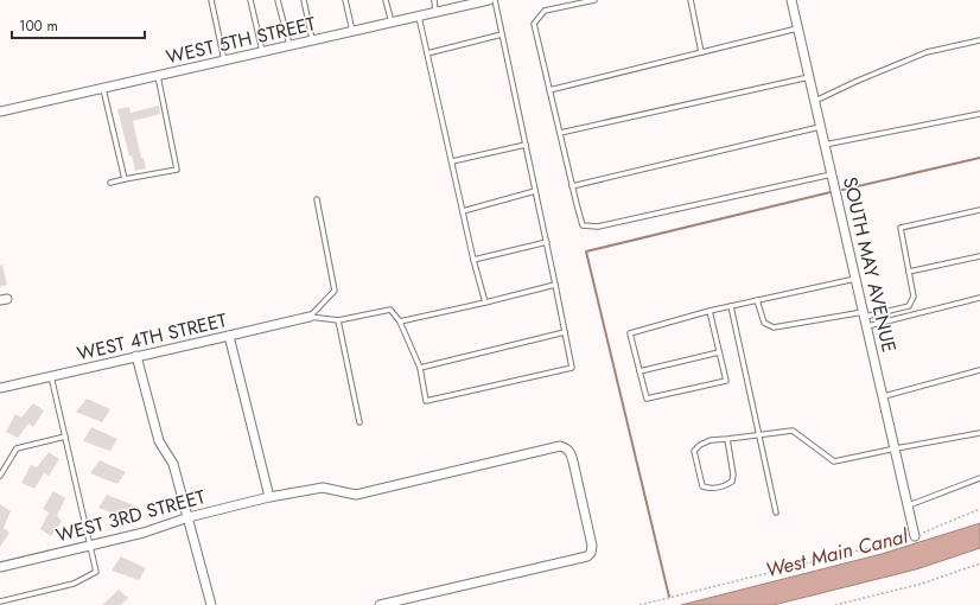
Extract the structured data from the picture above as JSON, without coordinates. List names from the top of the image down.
{
  "streets": {
    "street": [
      "WEST 5TH STREET",
      "SOUTH MAY AVENUE",
      "WEST 4TH STREET",
      "WEST 3RD STREET"
    ]
  },
  "water": ["West Main Canal"],
  "scale_bar": "100 m"
}
